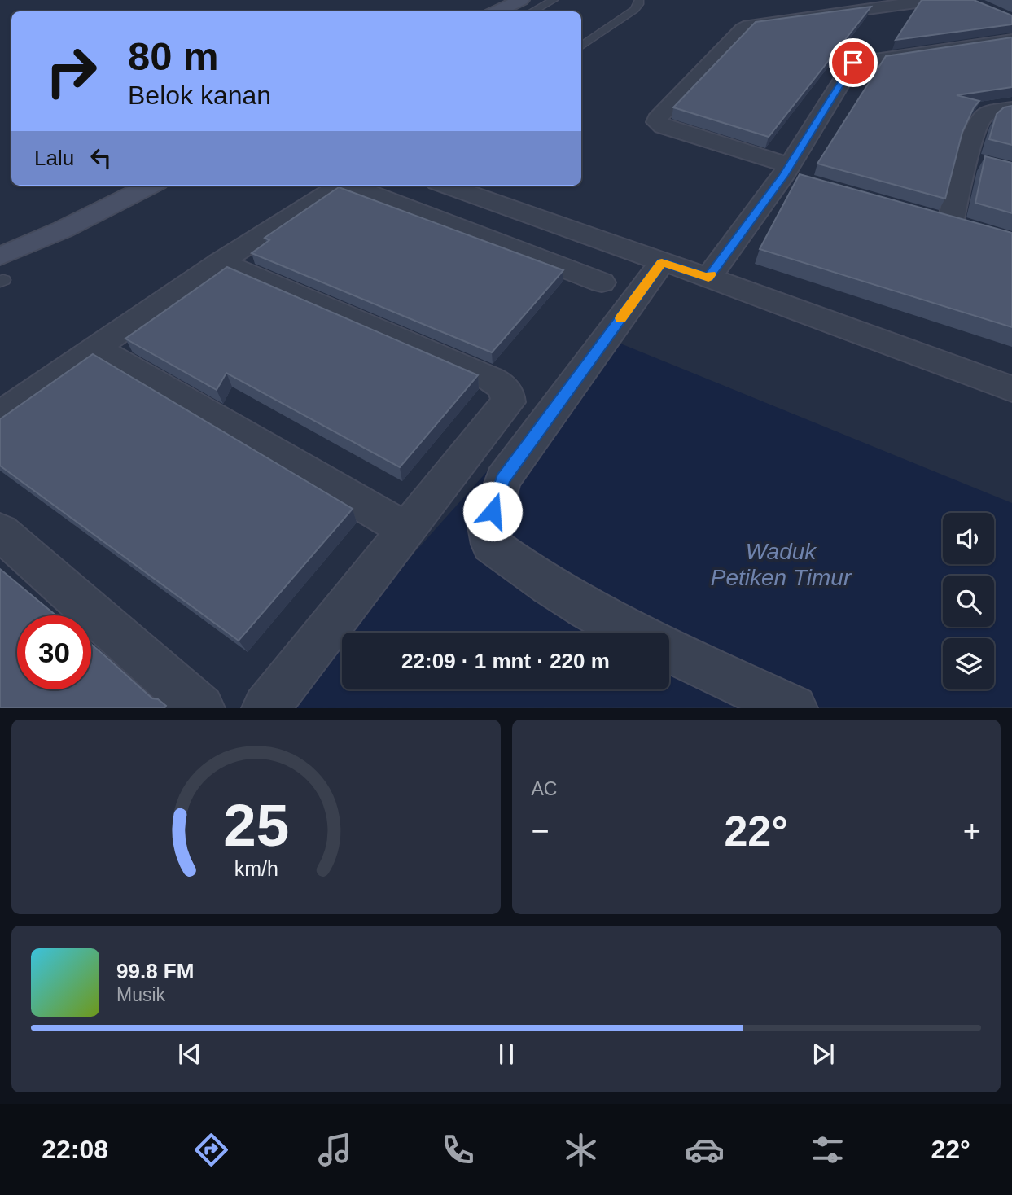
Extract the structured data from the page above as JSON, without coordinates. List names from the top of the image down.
{
  "water": ["Waduk Petiken Timur"],
  "page": {
    "turn": ["80 m", "Belok kanan"],
    "then": "Lalu",
    "limit": "30",
    "trip": "22:09 · 1 mnt · 220 m",
    "tile": "AC",
    "heat": ["−", "22°", "+"],
    "song": ["99.8 FM", "Musik"],
    "tabs": ["22:08", "22°"],
    "gauge": ["25", "km/h"]
  }
}
